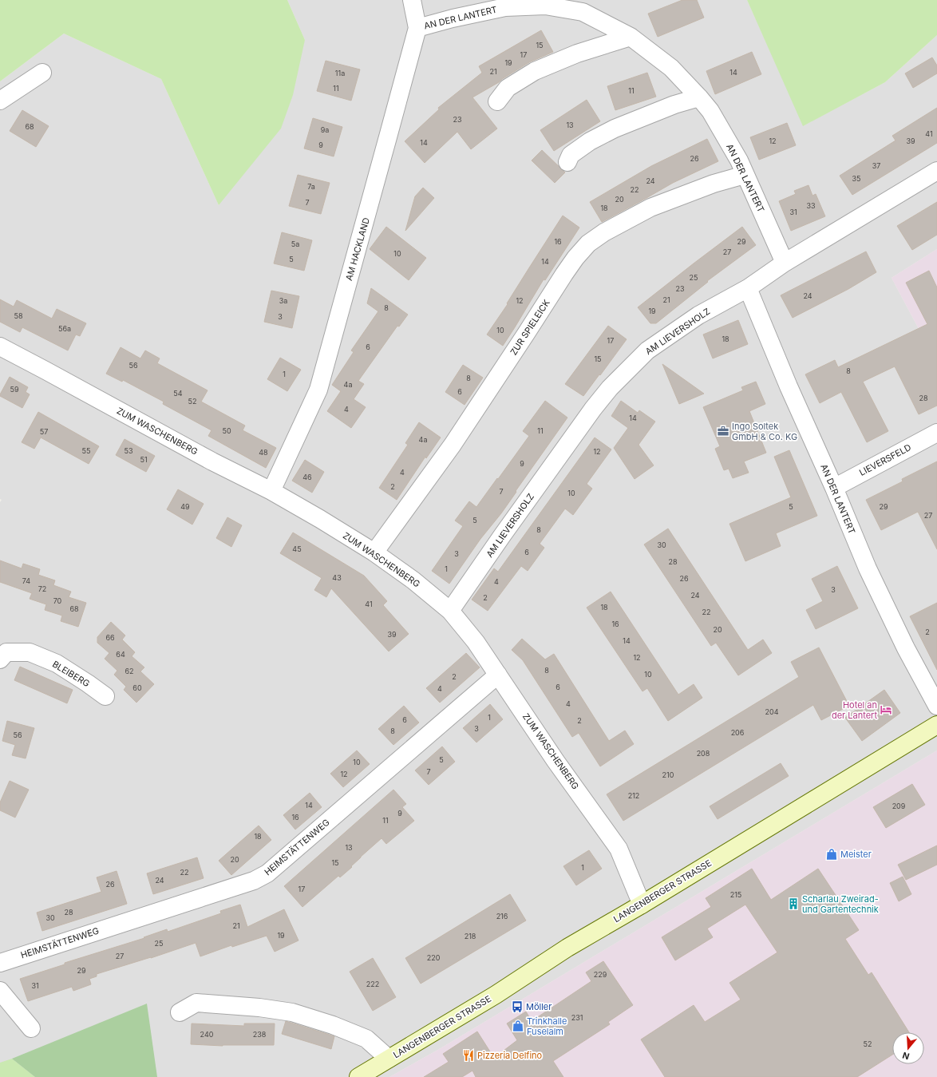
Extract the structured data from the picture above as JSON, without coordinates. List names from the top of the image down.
{
  "streets": {
    "main road": ["LANGENBERGER STRASSE"],
    "street": [
      "AN DER LANTERT",
      "AM HACKLAND",
      "ZUR SPIELEICK",
      "AM LIEVERSHOLZ",
      "ZUM WASCHENBERG",
      "LIEVERSFELD",
      "BLEIBERG",
      "HEIMSTÄTTENWEG"
    ]
  },
  "crossings": [
    ["AN DER LANTERT", "AM HACKLAND"],
    ["AN DER LANTERT", "ZUR SPIELEICK"],
    ["AN DER LANTERT", "AM LIEVERSHOLZ"],
    ["AN DER LANTERT", "LIEVERSFELD"],
    ["AM HACKLAND", "ZUM WASCHENBERG"],
    ["ZUR SPIELEICK", "ZUM WASCHENBERG"],
    ["AM LIEVERSHOLZ", "ZUM WASCHENBERG"],
    ["ZUM WASCHENBERG", "HEIMSTÄTTENWEG"],
    ["ZUM WASCHENBERG", "LANGENBERGER STRASSE"]
  ],
  "places": {
    "office": ["Ingo Soltek GmbH & Co. KG"],
    "hotel": ["Hotel an der Lantert"],
    "shop": ["Meister", "Trinkhalle Fuselalm"],
    "building": ["Scharlau Zweirad- und Gartentechnik"],
    "bus stop": ["Möller"],
    "restaurant": ["Pizzeria Delfino"]
  },
  "house_numbers": [
    "15",
    "17",
    "19",
    "21",
    "14",
    "11a",
    "11",
    "11",
    "23",
    "13",
    "68",
    "9a",
    "41",
    "12",
    "39",
    "14",
    "9",
    "26",
    "37",
    "35",
    "24",
    "7a",
    "22",
    "20",
    "7",
    "33",
    "18",
    "31",
    "16",
    "29",
    "5a",
    "27",
    "10",
    "5",
    "14",
    "25",
    "23",
    "24",
    "21",
    "3a",
    "12",
    "8",
    "19",
    "58",
    "3",
    "56a",
    "10",
    "18",
    "17",
    "6",
    "15",
    "56",
    "8",
    "1",
    "8",
    "4a",
    "59",
    "6",
    "54",
    "28",
    "52",
    "4",
    "14",
    "50",
    "11",
    "57",
    "4a",
    "55",
    "53",
    "12",
    "48",
    "51",
    "9",
    "4",
    "46",
    "2",
    "7",
    "10",
    "49",
    "5",
    "29",
    "27",
    "5",
    "8",
    "30",
    "45",
    "6",
    "3",
    "28",
    "1",
    "43",
    "26",
    "74",
    "4",
    "72",
    "3",
    "24",
    "2",
    "70",
    "41",
    "18",
    "68",
    "22",
    "16",
    "20",
    "2",
    "39",
    "66",
    "14",
    "64",
    "12",
    "8",
    "62",
    "10",
    "2",
    "6",
    "60",
    "4",
    "4",
    "204",
    "1",
    "6",
    "2",
    "3",
    "8",
    "206",
    "56",
    "208",
    "5",
    "10",
    "7",
    "12",
    "210",
    "212",
    "14",
    "209",
    "9",
    "16",
    "11",
    "18",
    "13",
    "20",
    "15",
    "1",
    "22",
    "24",
    "26",
    "17",
    "215",
    "28",
    "216",
    "30",
    "21",
    "19",
    "218",
    "25",
    "27",
    "220",
    "29",
    "229",
    "222",
    "31",
    "231",
    "240",
    "238",
    "52"
  ],
  "north": "bottom"
}
